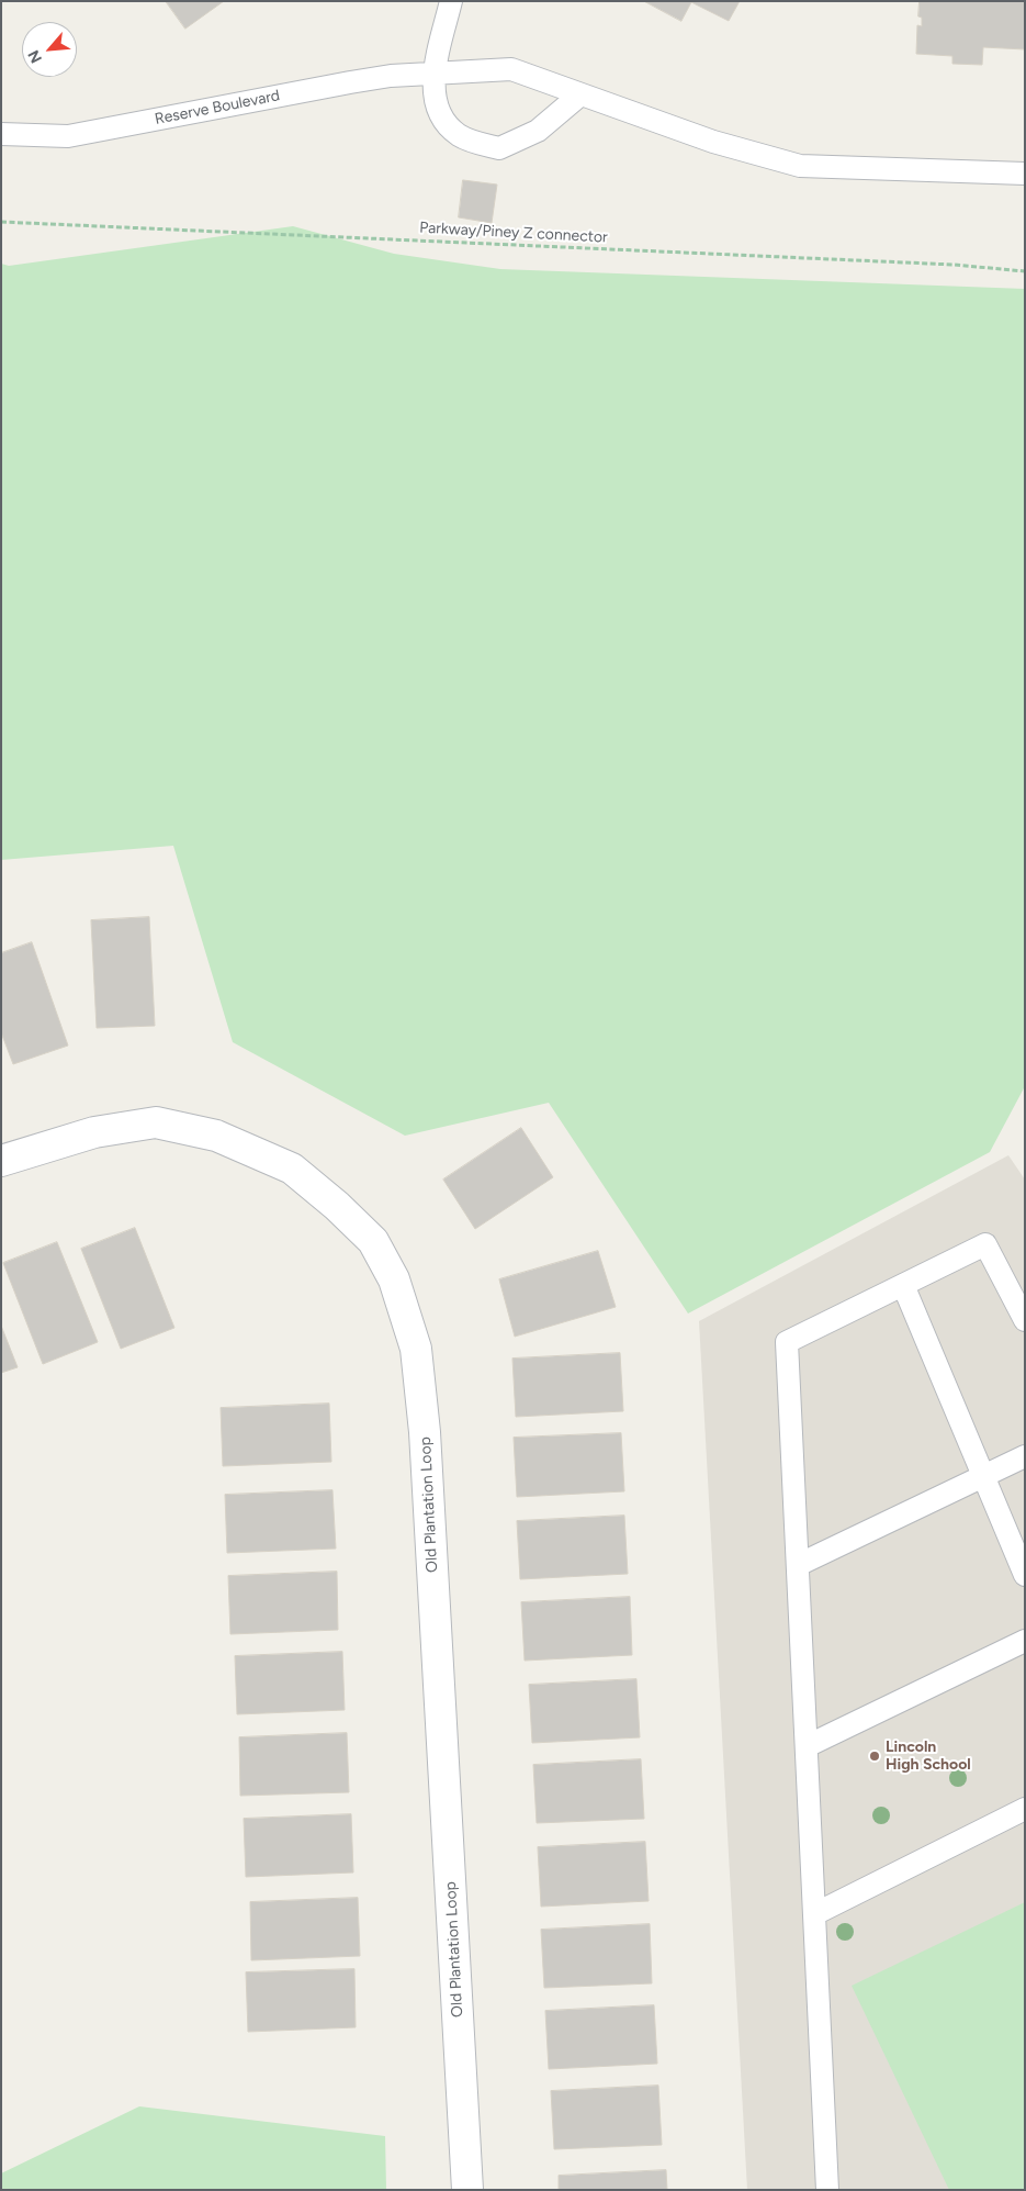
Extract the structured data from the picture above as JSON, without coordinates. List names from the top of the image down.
{
  "streets": {
    "street": ["Old Plantation Loop"],
    "lane": ["Reserve Boulevard"],
    "path": ["Parkway/Piney Z connector"]
  },
  "places": ["Lincoln High School"],
  "north": "bottom left"
}
